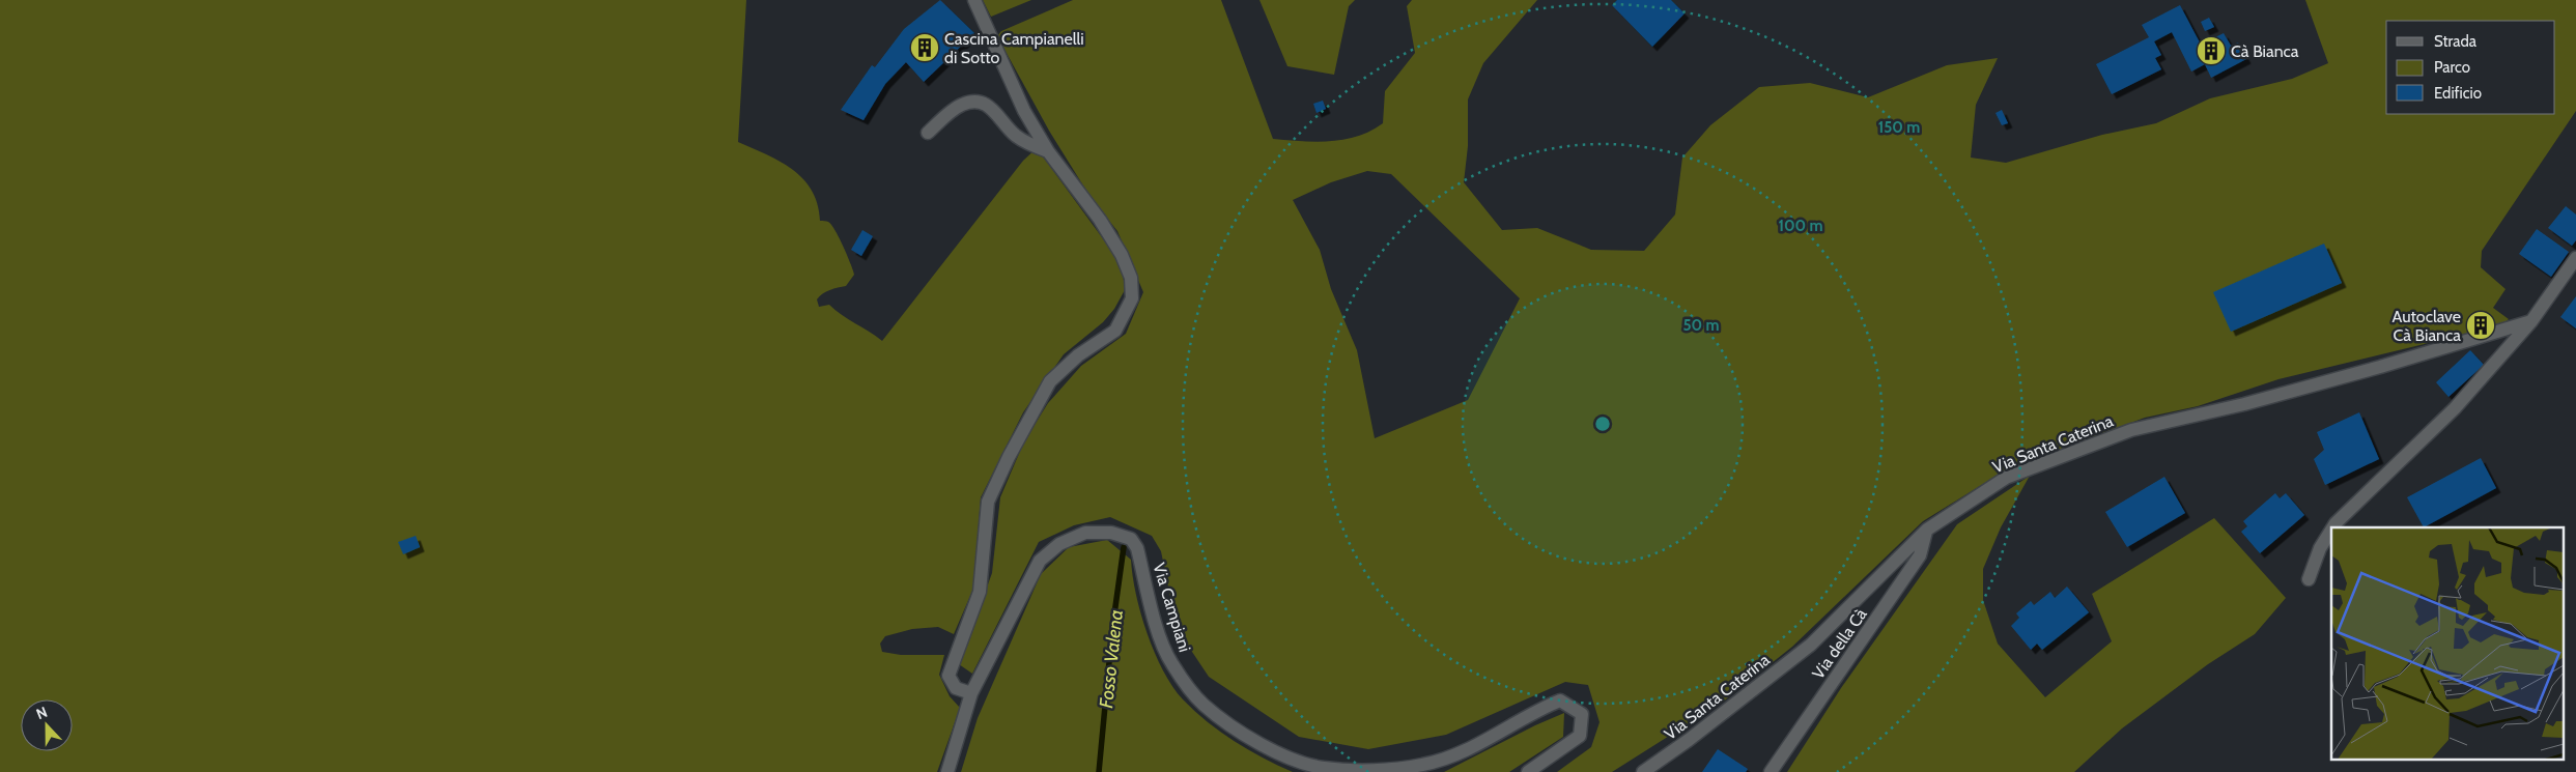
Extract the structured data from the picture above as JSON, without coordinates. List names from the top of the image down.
{
  "streets": {
    "street": ["Via Santa Caterina", "Via Campiani", "Via della Cà"]
  },
  "crossings": [
    ["Via Santa Caterina", "Via della Cà"]
  ],
  "water": ["Fosso Valena"],
  "places": {
    "building": ["Cascina Campianelli di Sotto", "Cà Bianca", "Autoclave Cà Bianca"]
  },
  "legend": ["Strada", "Parco", "Edificio"],
  "north": "top",
  "rings": ["150 m", "100 m", "50 m"]
}
